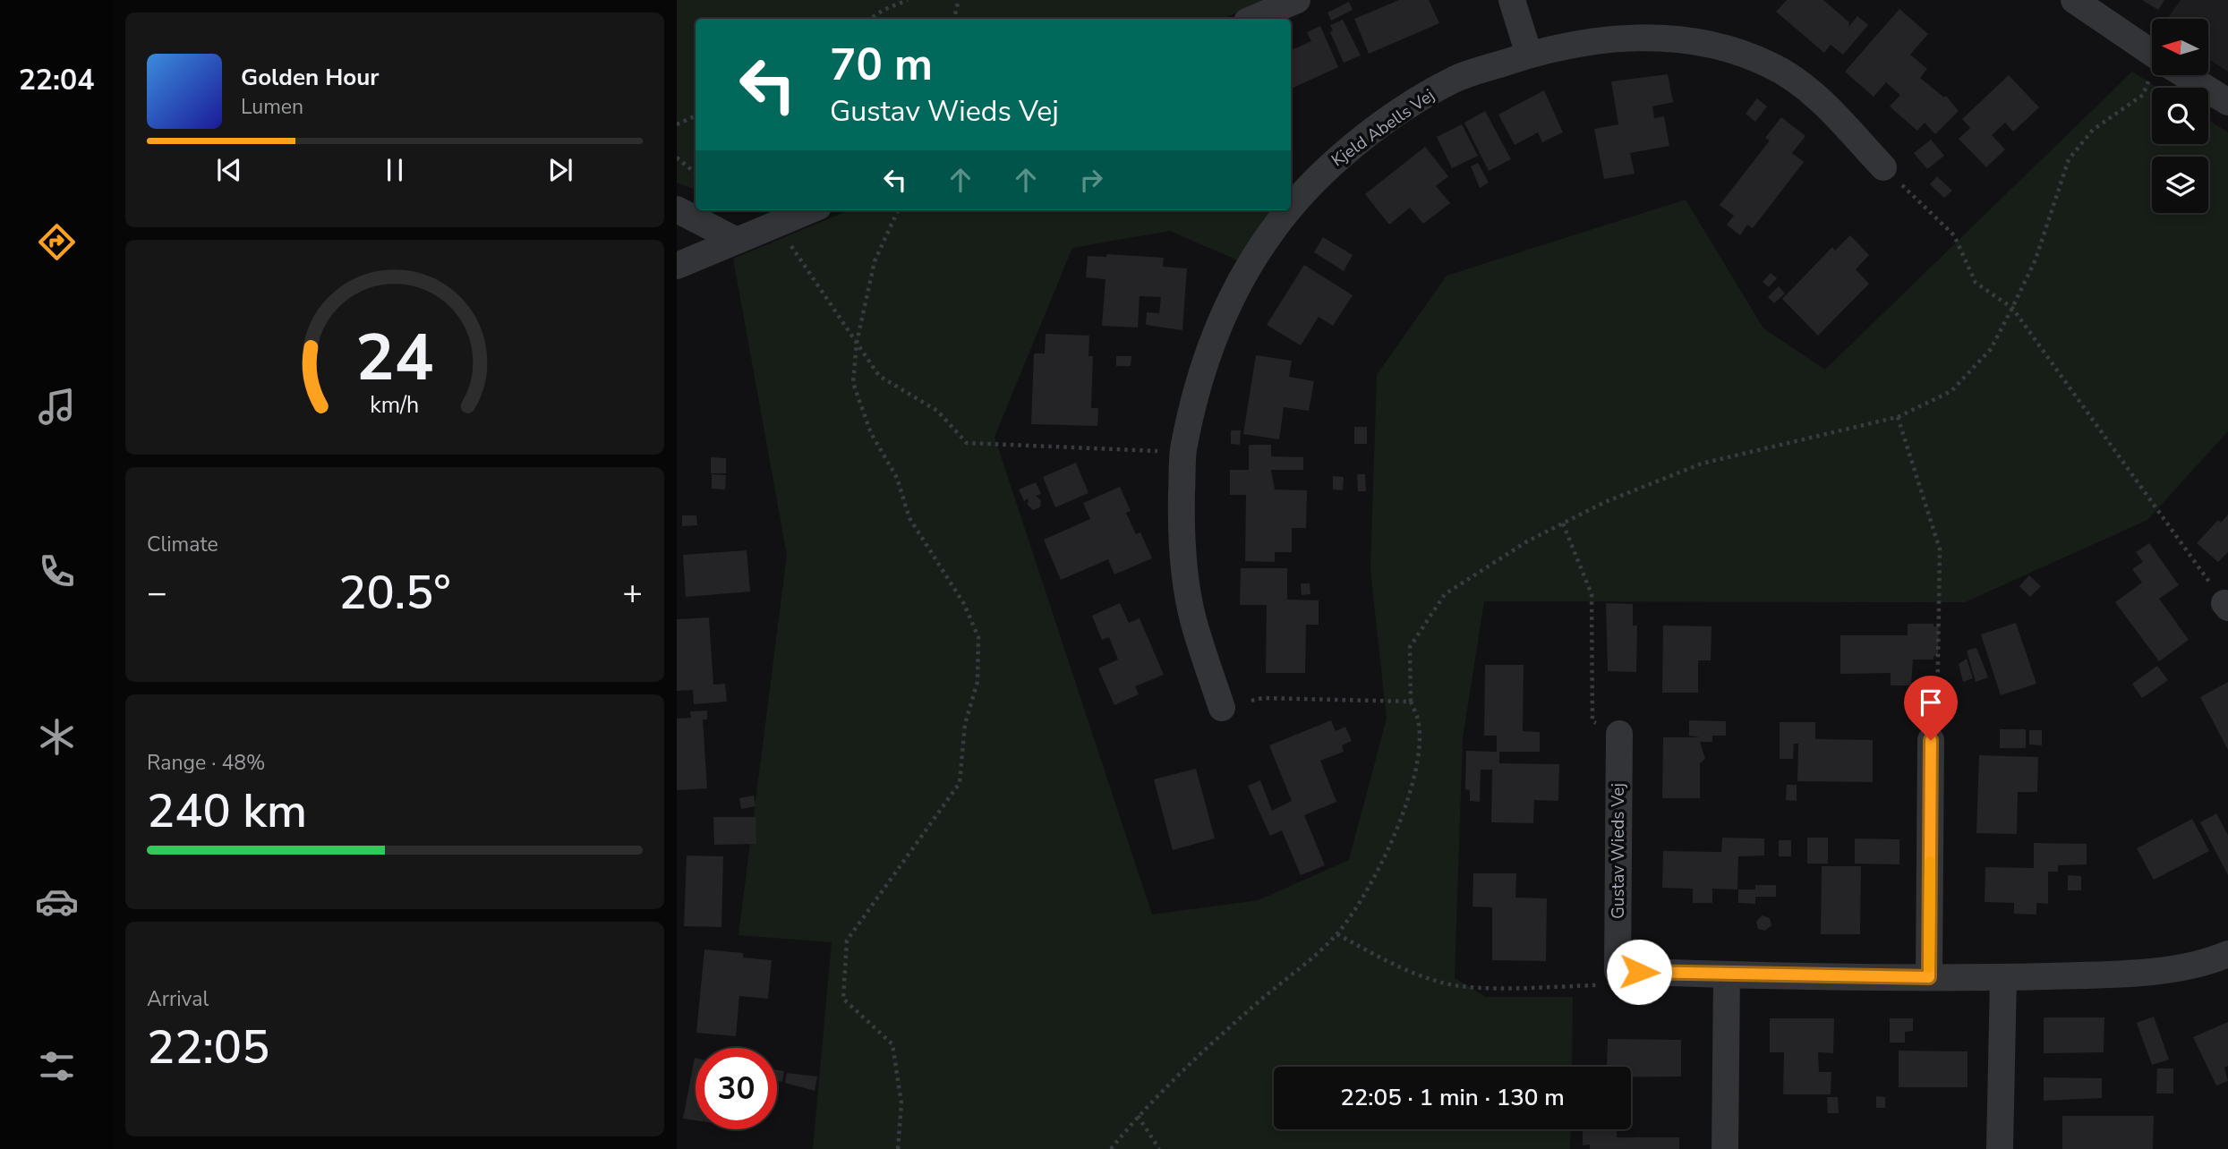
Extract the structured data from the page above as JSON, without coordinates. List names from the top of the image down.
{
  "streets": {
    "street": ["Kjeld Abells Vej", "Gustav Wieds Vej"]
  },
  "north": "left",
  "page": {
    "tabs": "22:04",
    "turn": ["70 m", "Gustav Wieds Vej"],
    "song": ["Golden Hour", "Lumen"],
    "tile": [
      "Climate",
      ["Range · 48%", "240 km"],
      ["Arrival", "22:05"]
    ],
    "heat": ["−", "20.5°", "+"],
    "limit": "30",
    "trip": "22:05 · 1 min · 130 m",
    "gauge": ["24", "km/h"]
  }
}
